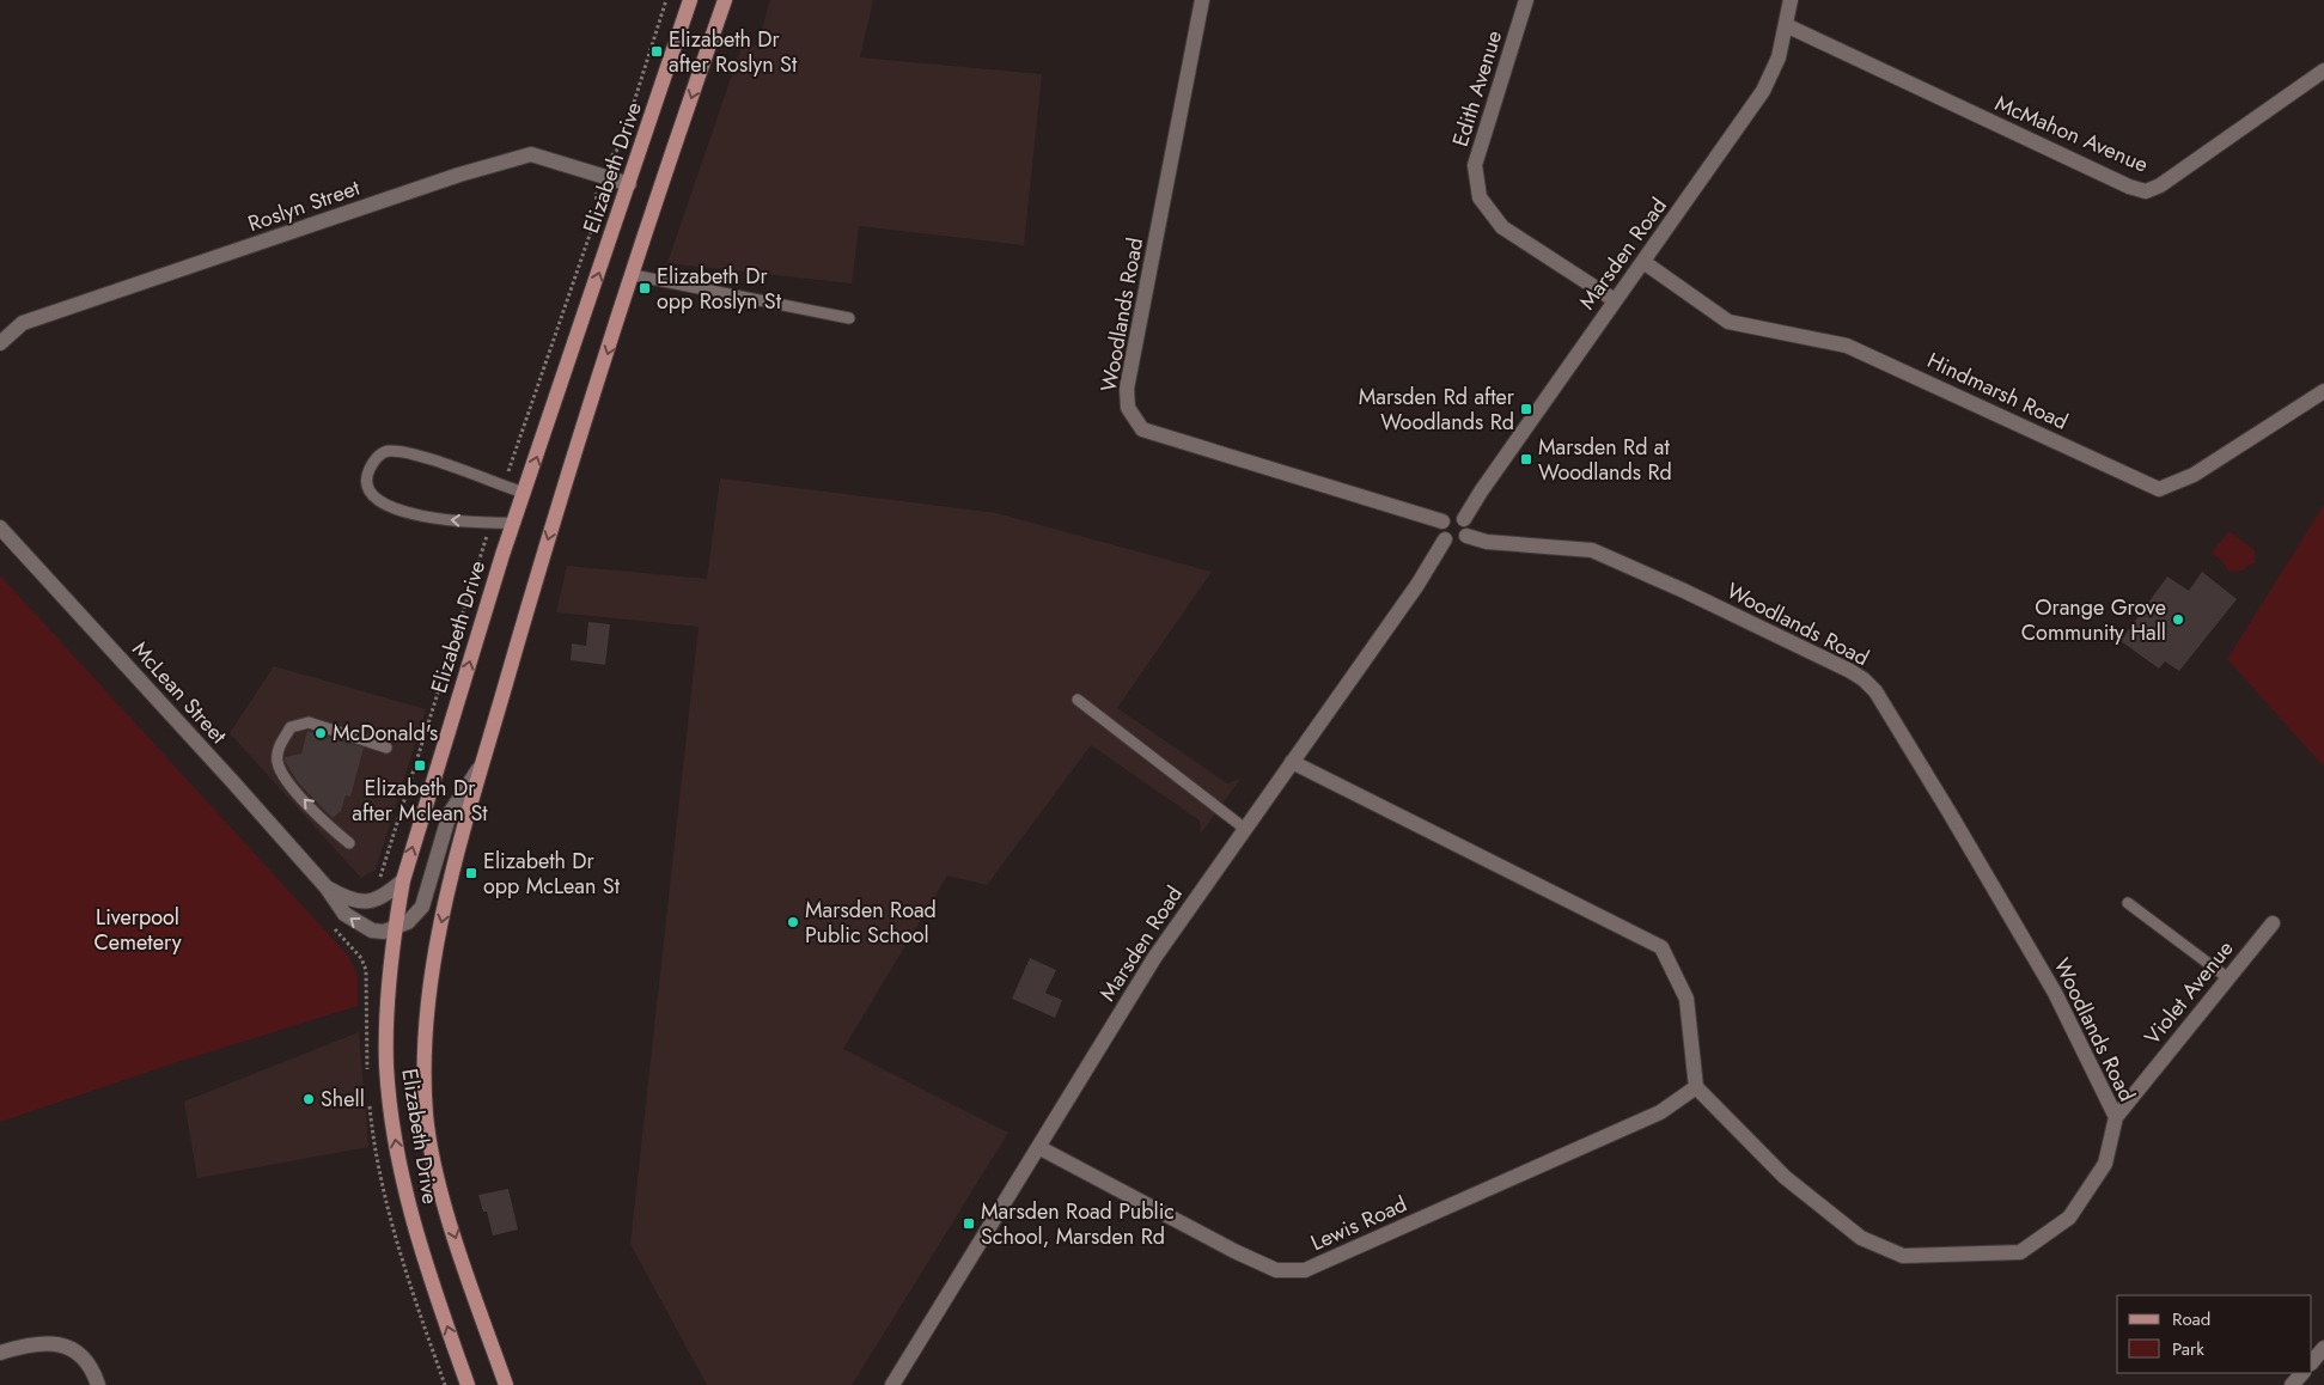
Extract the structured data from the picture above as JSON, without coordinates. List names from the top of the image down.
{
  "streets": {
    "main road": ["Elizabeth Drive"],
    "street": [
      "Edith Avenue",
      "McMahon Avenue",
      "Roslyn Street",
      "Marsden Road",
      "Woodlands Road",
      "Hindmarsh Road",
      "McLean Street",
      "Violet Avenue",
      "Lewis Road"
    ]
  },
  "crossings": [
    ["Edith Avenue", "Marsden Road"],
    ["McMahon Avenue", "Marsden Road"],
    ["Elizabeth Drive", "Roslyn Street"],
    ["Elizabeth Drive", "McLean Street"],
    ["Marsden Road", "Woodlands Road"],
    ["Marsden Road", "Hindmarsh Road"],
    ["Marsden Road", "Lewis Road"],
    ["Woodlands Road", "Violet Avenue"],
    ["Woodlands Road", "Lewis Road"]
  ],
  "parks": ["Liverpool Cemetery"],
  "places": {
    "transit": [
      "Elizabeth Dr after Roslyn St",
      "Elizabeth Dr opp Roslyn St",
      "Marsden Rd after Woodlands Rd",
      "Marsden Rd at Woodlands Rd",
      "Elizabeth Dr after Mclean St",
      "Elizabeth Dr opp McLean St",
      "Marsden Road Public School, Marsden Rd"
    ],
    "other": [
      "Orange Grove Community Hall",
      "McDonald's",
      "Marsden Road Public School",
      "Shell"
    ]
  },
  "legend": ["Road", "Park"]
}
